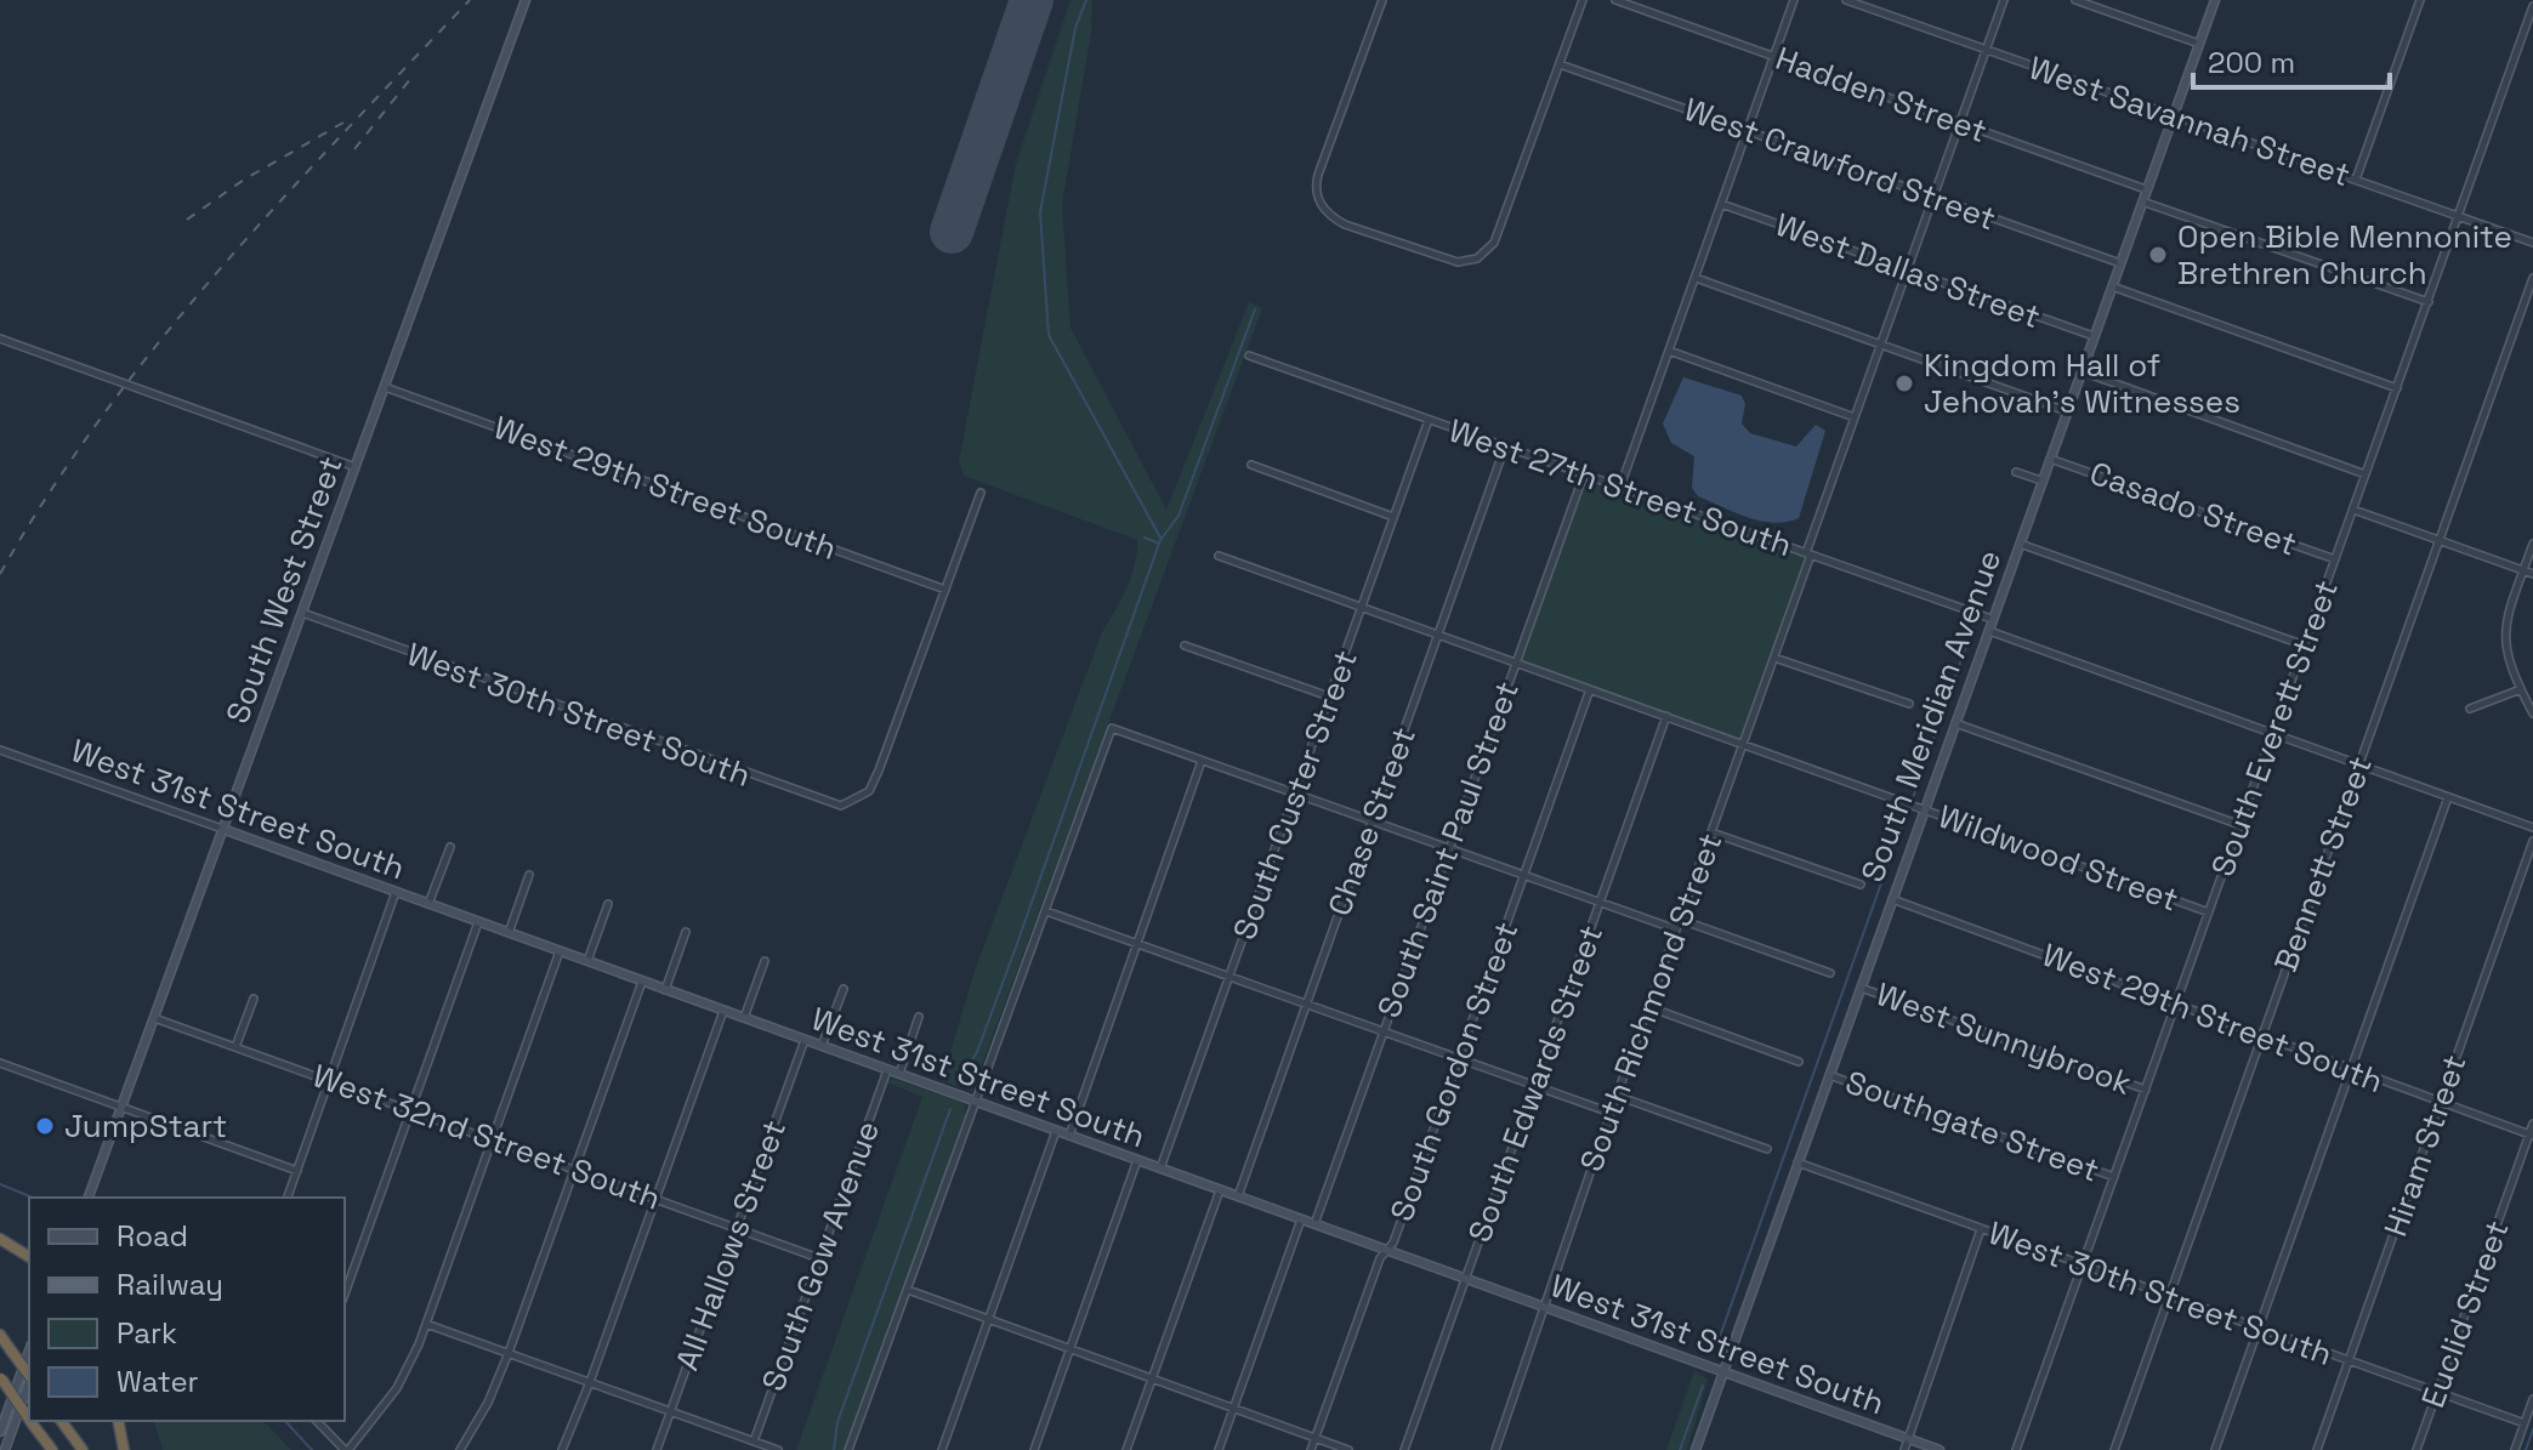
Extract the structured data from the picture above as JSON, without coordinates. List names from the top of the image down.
{
  "streets": {
    "street": [
      "Hadden Street",
      "West Savannah Street",
      "West Crawford Street",
      "West Dallas Street",
      "West 29th Street South",
      "West 27th Street South",
      "Casado Street",
      "South West Street",
      "West 30th Street South",
      "South Meridian Avenue",
      "South Everett Street",
      "South Custer Street",
      "West 31st Street South",
      "Chase Street",
      "South Saint Paul Street",
      "Wildwood Street",
      "Bennett Street",
      "South Richmond Street",
      "West Sunnybrook",
      "South Gordon Street",
      "South Edwards Street",
      "Southgate Street",
      "West 32nd Street South",
      "Hiram Street",
      "All Hallows Street",
      "South Gow Avenue",
      "Euclid Street"
    ]
  },
  "crossings": [
    ["Hadden Street", "South Meridian Avenue"],
    ["Hadden Street", "South Richmond Street"],
    ["West Savannah Street", "South Meridian Avenue"],
    ["West Savannah Street", "South Everett Street"],
    ["West Savannah Street", "South Richmond Street"],
    ["West Crawford Street", "South Meridian Avenue"],
    ["West Crawford Street", "South Richmond Street"],
    ["West Dallas Street", "South Meridian Avenue"],
    ["West Dallas Street", "South Richmond Street"],
    ["West 29th Street South", "South West Street"],
    ["West 29th Street South", "West 30th Street South"],
    ["West 29th Street South", "South Meridian Avenue"],
    ["West 29th Street South", "South Everett Street"],
    ["West 29th Street South", "Bennett Street"],
    ["West 29th Street South", "Hiram Street"],
    ["West 29th Street South", "Euclid Street"],
    ["West 27th Street South", "South Meridian Avenue"],
    ["West 27th Street South", "South Custer Street"],
    ["West 27th Street South", "Chase Street"],
    ["West 27th Street South", "South Saint Paul Street"],
    ["West 27th Street South", "South Richmond Street"],
    ["Casado Street", "South Meridian Avenue"],
    ["Casado Street", "South Everett Street"],
    ["South West Street", "West 30th Street South"],
    ["South West Street", "West 31st Street South"],
    ["South West Street", "West 32nd Street South"],
    ["West 30th Street South", "South Meridian Avenue"],
    ["West 30th Street South", "South Everett Street"],
    ["West 30th Street South", "Bennett Street"],
    ["West 30th Street South", "Hiram Street"],
    ["West 30th Street South", "Euclid Street"],
    ["South Meridian Avenue", "West 31st Street South"],
    ["South Meridian Avenue", "Wildwood Street"],
    ["South Meridian Avenue", "West Sunnybrook"],
    ["South Meridian Avenue", "Southgate Street"],
    ["South Everett Street", "Wildwood Street"],
    ["South Everett Street", "West Sunnybrook"],
    ["South Everett Street", "Southgate Street"],
    ["South Custer Street", "West 31st Street South"],
    ["South Custer Street", "Wildwood Street"],
    ["West 31st Street South", "Chase Street"],
    ["West 31st Street South", "South Saint Paul Street"],
    ["West 31st Street South", "South Richmond Street"],
    ["West 31st Street South", "South Gordon Street"],
    ["West 31st Street South", "South Edwards Street"],
    ["West 31st Street South", "All Hallows Street"],
    ["West 31st Street South", "South Gow Avenue"],
    ["Chase Street", "Wildwood Street"],
    ["South Saint Paul Street", "Wildwood Street"],
    ["Wildwood Street", "South Richmond Street"],
    ["Wildwood Street", "South Gordon Street"],
    ["Wildwood Street", "South Edwards Street"],
    ["West 32nd Street South", "All Hallows Street"],
    ["West 32nd Street South", "South Gow Avenue"]
  ],
  "places": ["Open Bible Mennonite Brethren Church", "Kingdom Hall of Jehovah's Witnesses", "JumpStart"],
  "legend": [
    "Road",
    "Railway",
    "Park",
    "Water"
  ],
  "scale_bar": "200 m"
}
